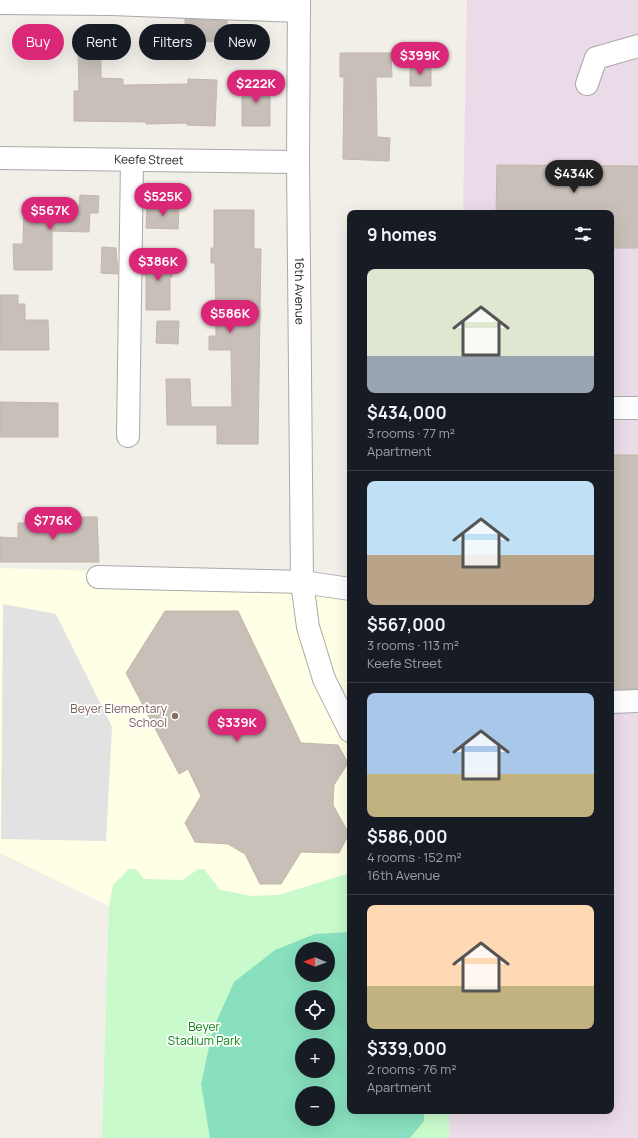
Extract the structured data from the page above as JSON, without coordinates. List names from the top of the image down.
{
  "streets": {
    "street": ["Keefe Street", "16th Avenue"]
  },
  "crossings": [
    ["Keefe Street", "16th Avenue"]
  ],
  "parks": ["Beyer Stadium Park"],
  "places": ["Beyer Elementary School"],
  "north": "left",
  "page": {
    "chip": [
      "Buy",
      "Rent",
      "Filters",
      "New"
    ],
    "price": [
      "$399K",
      "$222K",
      "$434K",
      "$525K",
      "$567K",
      "$386K",
      "$586K",
      "$776K",
      "$339K"
    ],
    "heading": "9 homes",
    "list": [
      {
        "name": "$434,000",
        "note": "3 rooms · 77 m² · Apartment"
      },
      {
        "name": "$567,000",
        "note": "3 rooms · 113 m² · Keefe Street"
      },
      {
        "name": "$586,000",
        "note": "4 rooms · 152 m² · 16th Avenue"
      },
      {
        "name": "$339,000",
        "note": "2 rooms · 76 m² · Apartment"
      }
    ],
    "map_buttons": ["+", "−"]
  }
}
